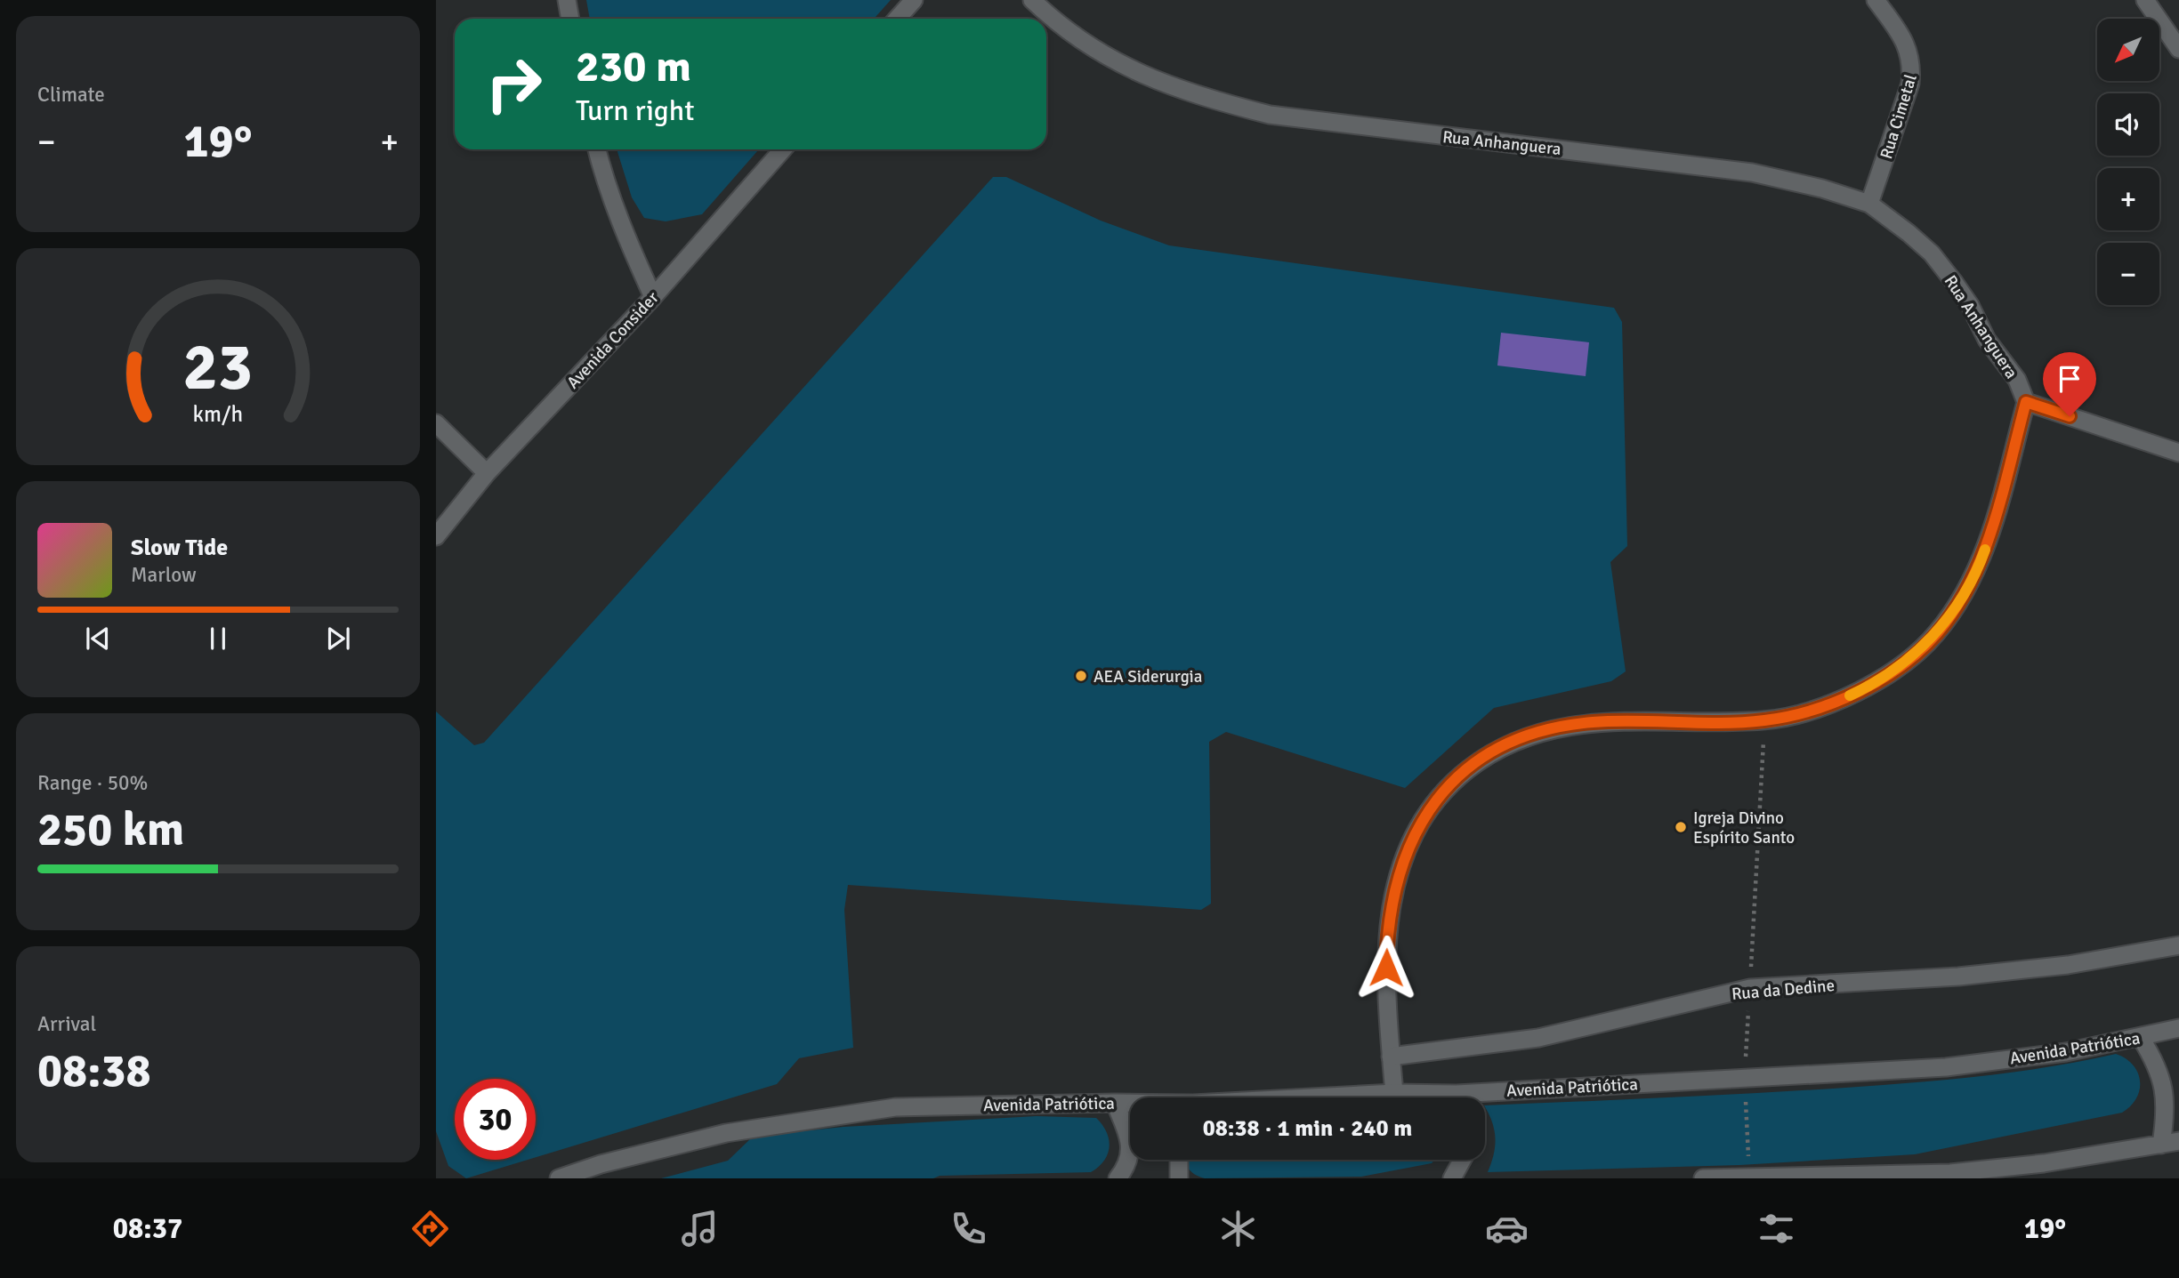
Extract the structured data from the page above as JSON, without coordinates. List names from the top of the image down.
{
  "streets": {
    "street": [
      "Rua Cimetal",
      "Rua Anhanguera",
      "Avenida Consider",
      "Rua da Dedine",
      "Avenida Patriótica"
    ]
  },
  "crossings": [
    ["Rua Cimetal", "Rua Anhanguera"]
  ],
  "places": ["AEA Siderurgia", "Igreja Divino Espírito Santo"],
  "north": "bottom left",
  "page": {
    "tile": [
      "Climate",
      ["Range · 50%", "250 km"],
      ["Arrival", "08:38"]
    ],
    "map_buttons": ["+", "−"],
    "turn": ["230 m", "Turn right"],
    "heat": ["−", "19°", "+"],
    "song": ["Slow Tide", "Marlow"],
    "limit": "30",
    "trip": "08:38 · 1 min · 240 m",
    "tabs": ["08:37", "19°"],
    "gauge": ["23", "km/h"]
  }
}
